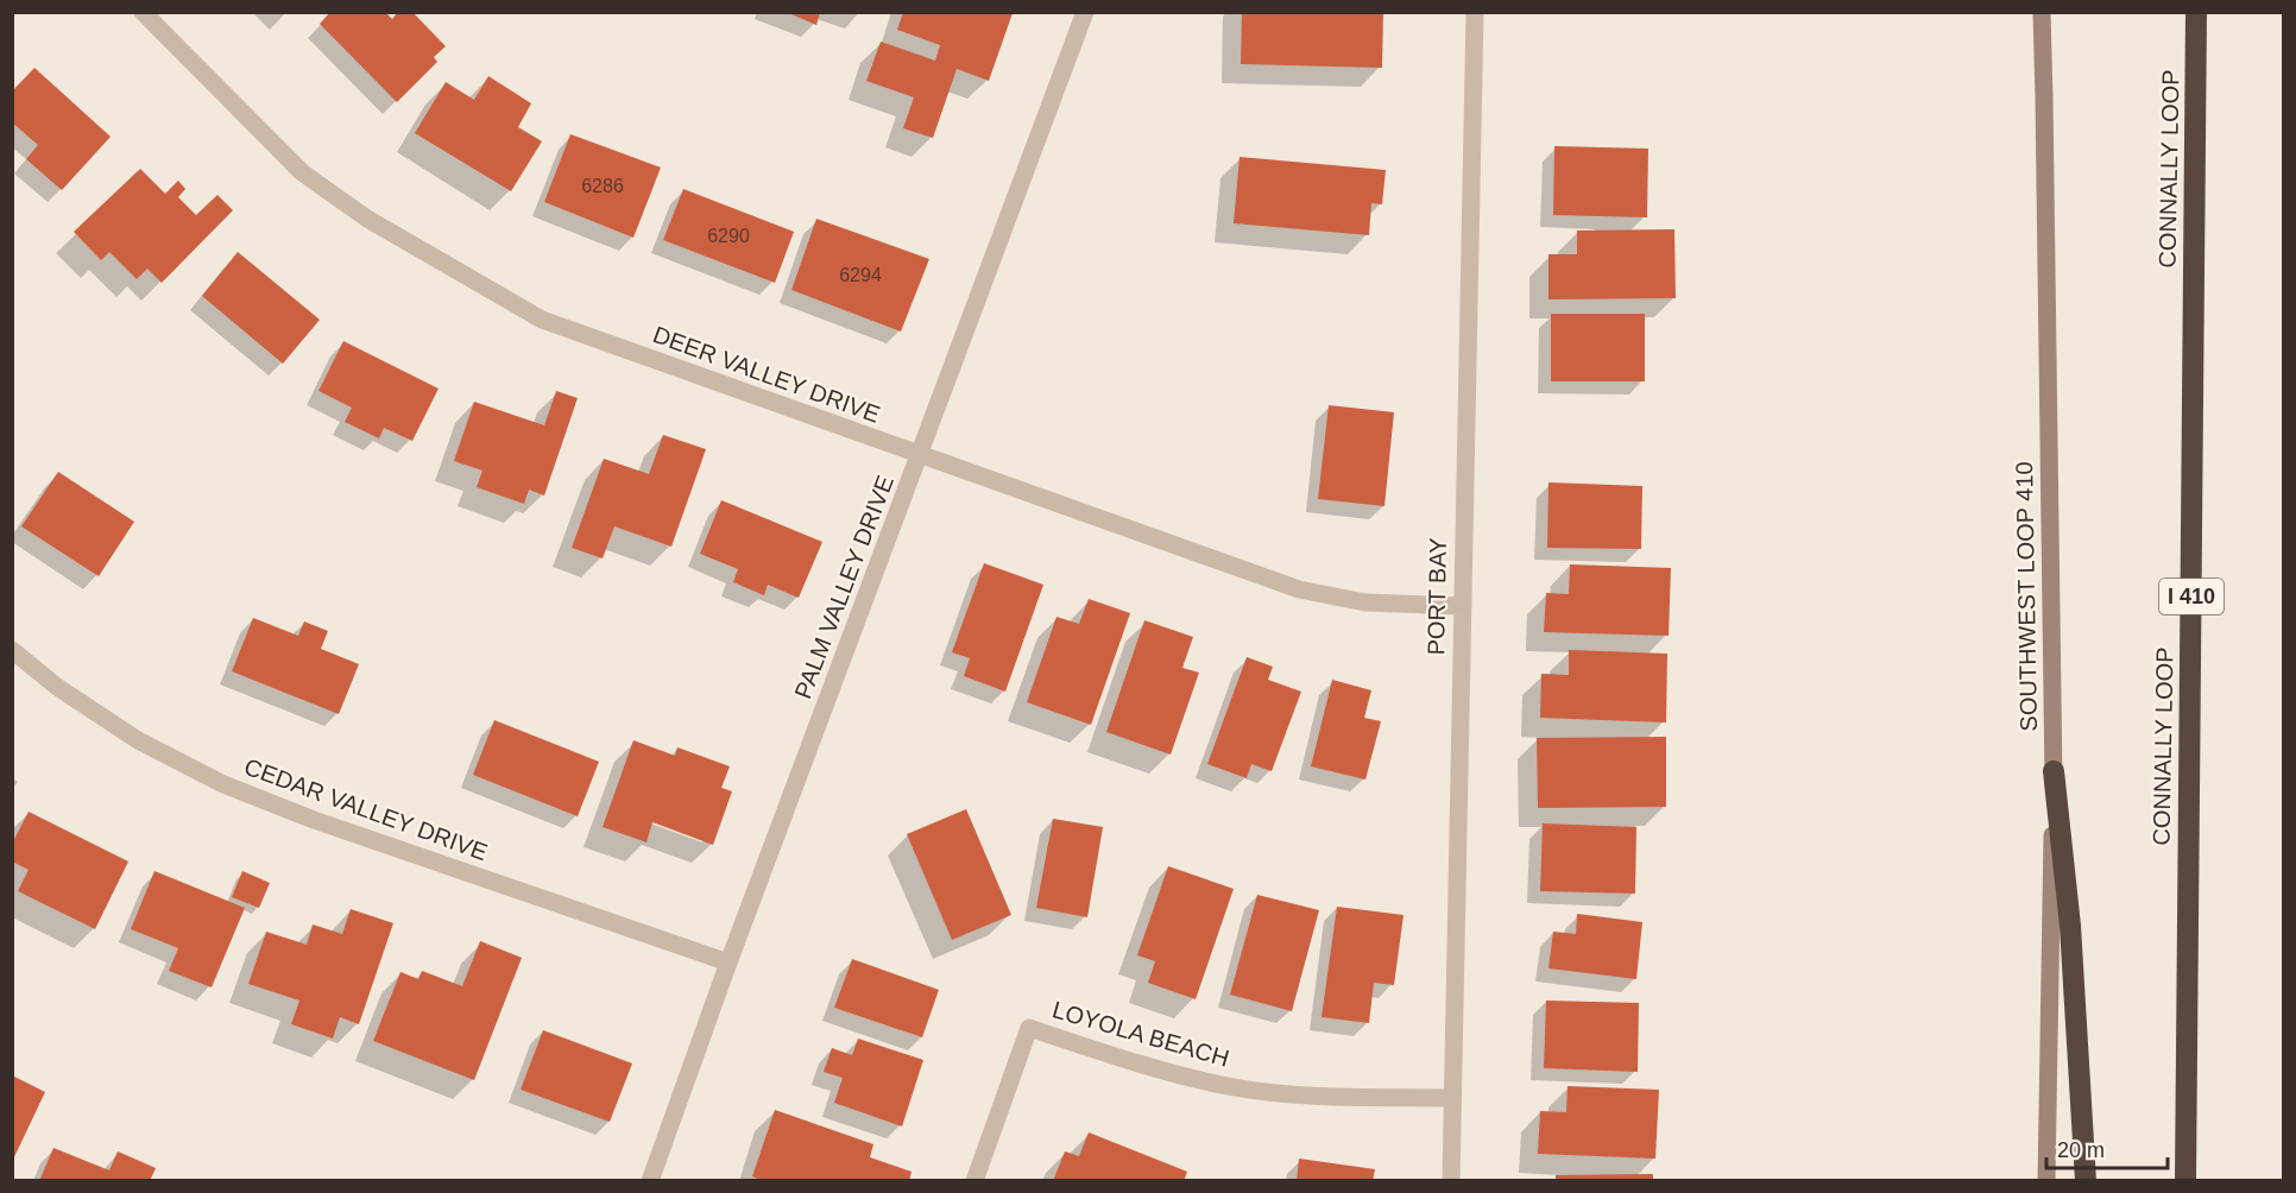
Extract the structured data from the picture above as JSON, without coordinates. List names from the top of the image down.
{
  "streets": {
    "highway": ["CONNALLY LOOP", "I 410"],
    "main road": ["SOUTHWEST LOOP 410"],
    "street": [
      "DEER VALLEY DRIVE",
      "PALM VALLEY DRIVE",
      "PORT BAY",
      "CEDAR VALLEY DRIVE",
      "LOYOLA BEACH"
    ]
  },
  "crossings": [
    ["DEER VALLEY DRIVE", "PALM VALLEY DRIVE"],
    ["DEER VALLEY DRIVE", "PORT BAY"],
    ["PALM VALLEY DRIVE", "CEDAR VALLEY DRIVE"],
    ["PORT BAY", "LOYOLA BEACH"]
  ],
  "house_numbers": ["6286", "6290", "6294"],
  "scale_bar": "20 m"
}
